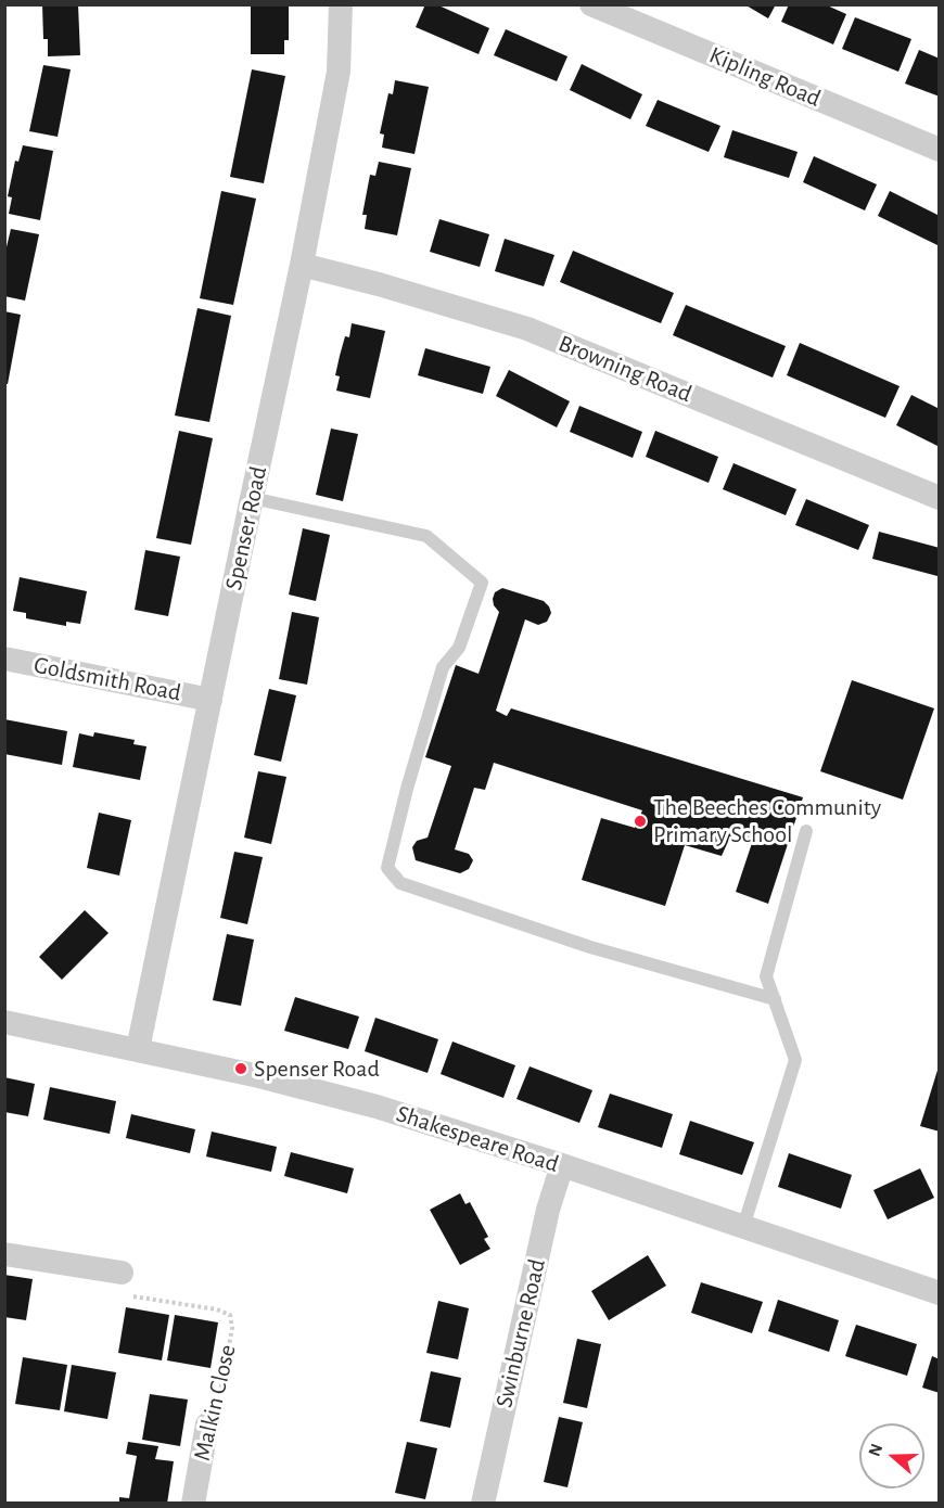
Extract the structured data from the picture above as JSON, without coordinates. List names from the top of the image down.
{
  "streets": {
    "street": [
      "Kipling Road",
      "Browning Road",
      "Spenser Road",
      "Goldsmith Road",
      "Shakespeare Road",
      "Swinburne Road",
      "Malkin Close"
    ]
  },
  "crossings": [
    ["Browning Road", "Spenser Road"],
    ["Spenser Road", "Goldsmith Road"],
    ["Spenser Road", "Shakespeare Road"],
    ["Shakespeare Road", "Swinburne Road"]
  ],
  "places": ["The Beeches Community Primary School", "Spenser Road"],
  "north": "left"
}
